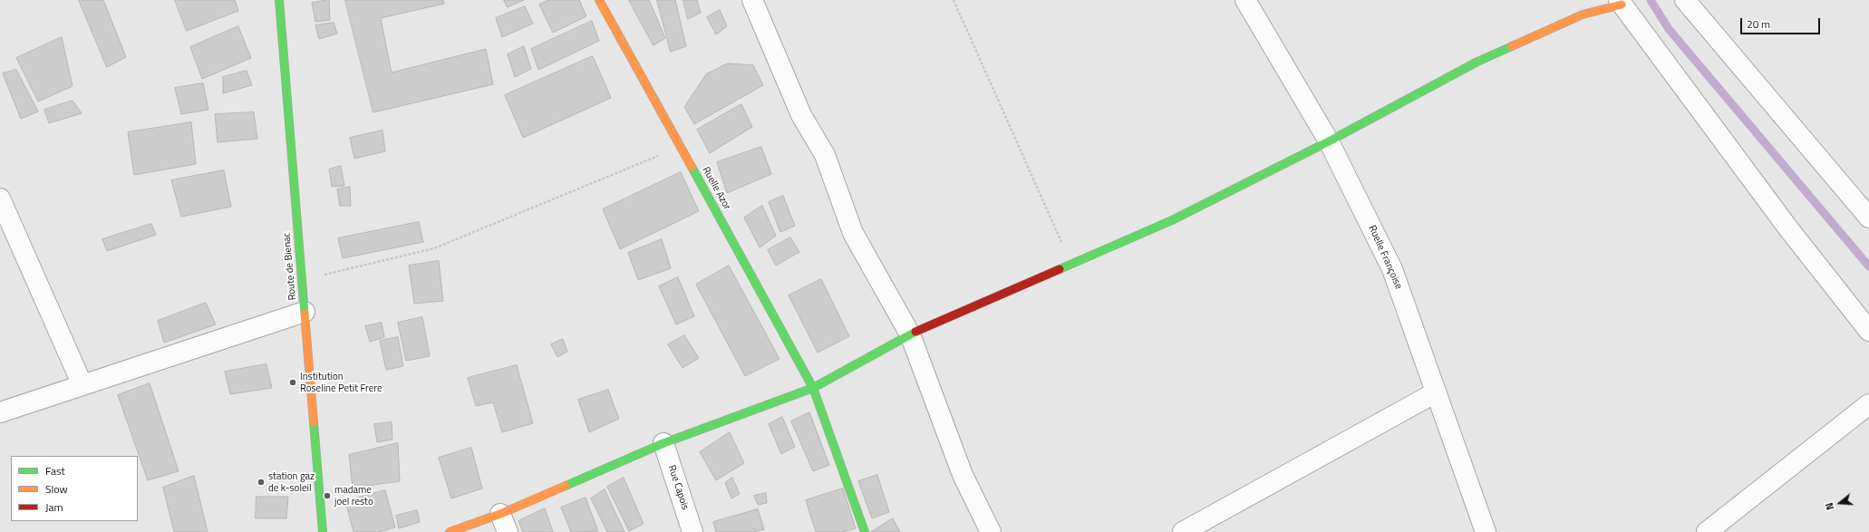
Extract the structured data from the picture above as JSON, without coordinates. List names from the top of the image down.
{
  "streets": {
    "street": [
      "Ruelle Azor",
      "Ruelle Françoise",
      "Route de Bienac",
      "Rue Capois"
    ]
  },
  "places": ["Institution Roseline Petit Frere", "station gaz de k-soleil", "madame joel resto"],
  "legend": ["Fast", "Slow", "Jam"],
  "scale_bar": "20 m",
  "north": "left"
}
